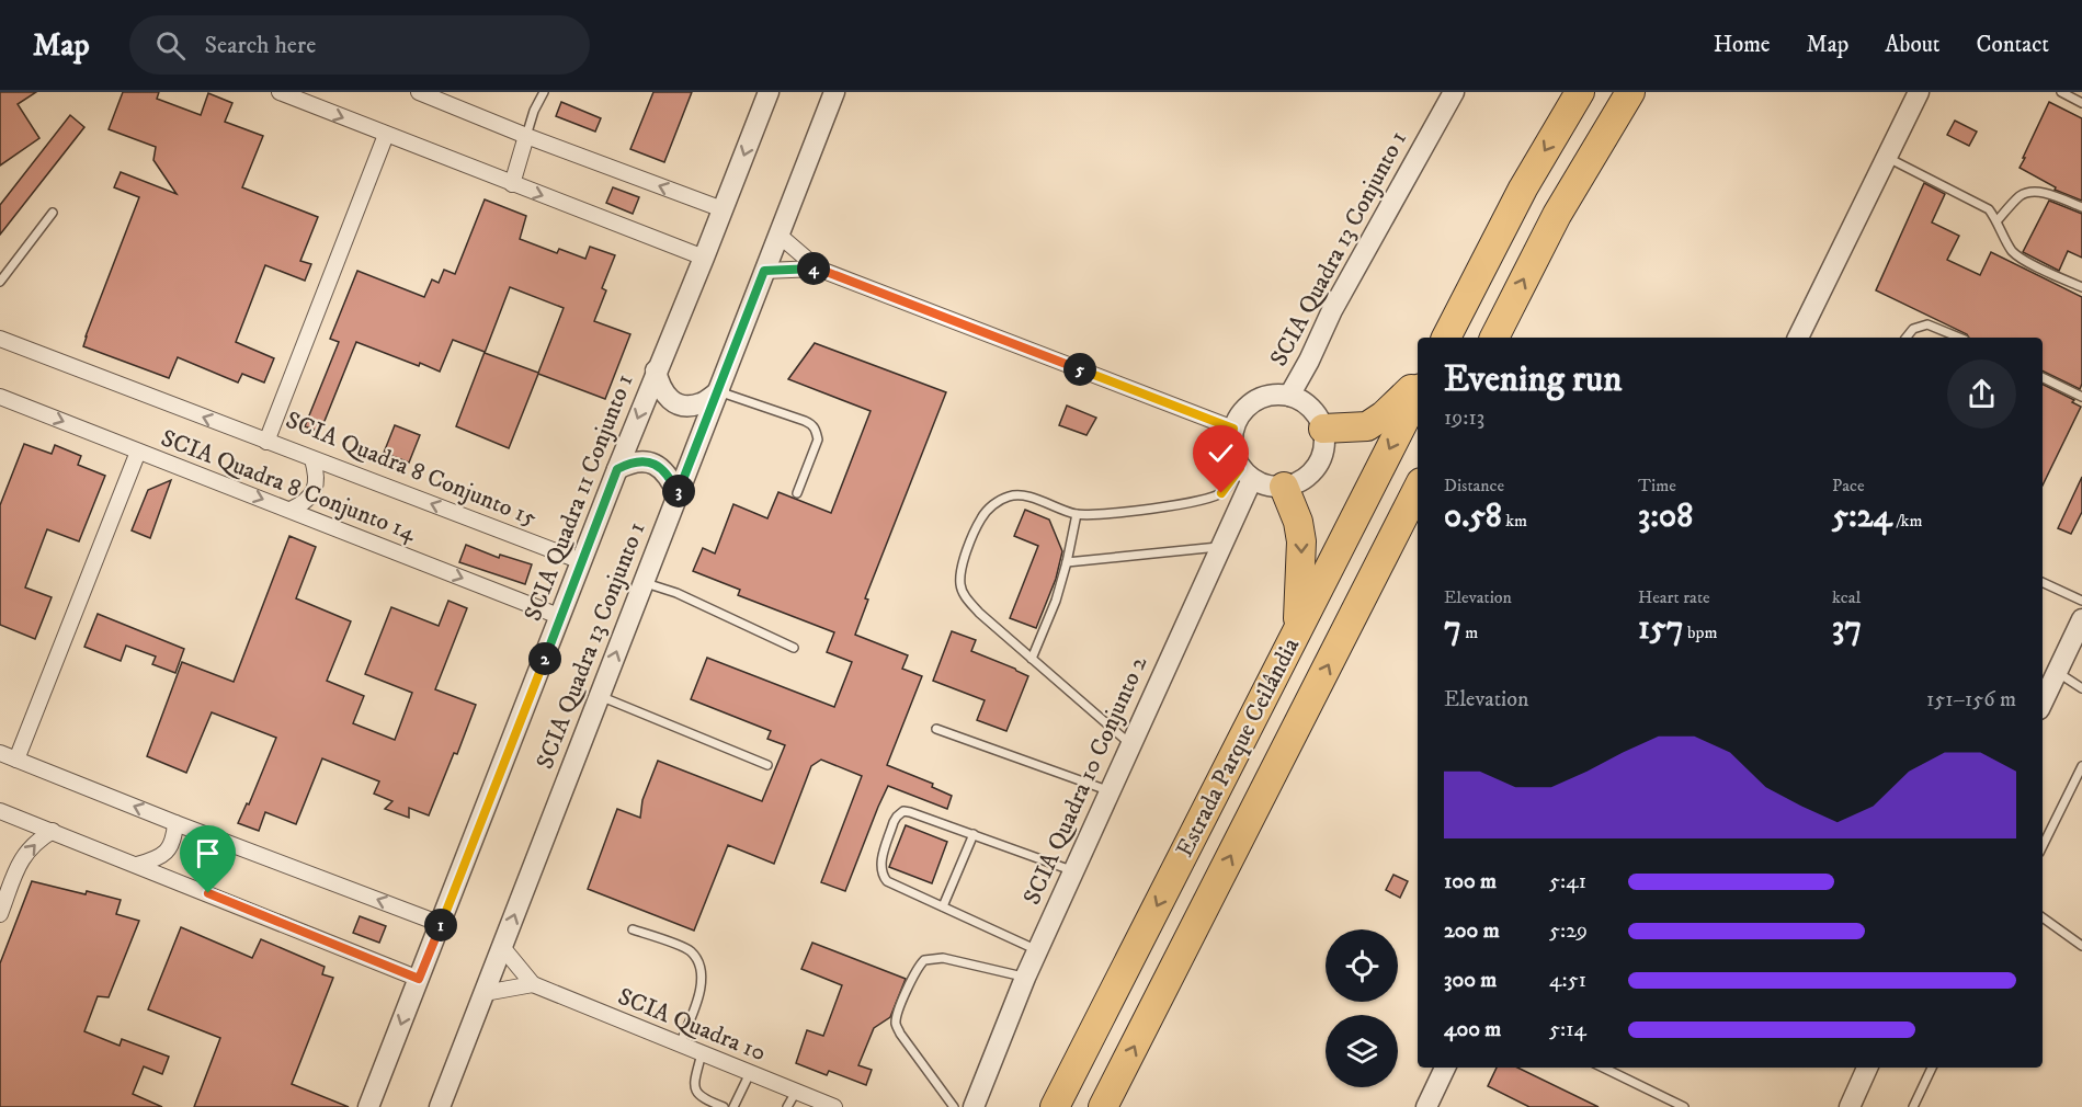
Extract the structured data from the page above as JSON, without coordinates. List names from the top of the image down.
{
  "streets": {
    "highway": ["Estrada Parque Ceilândia"],
    "street": [
      "SCIA Quadra 13 Conjunto 1",
      "SCIA Quadra 8 Conjunto 15",
      "SCIA Quadra 8 Conjunto 14",
      "SCIA Quadra 11 Conjunto 1",
      "SCIA Quadra 10 Conjunto 2",
      "SCIA Quadra 10"
    ]
  },
  "crossings": [
    ["SCIA Quadra 13 Conjunto 1", "SCIA Quadra 10 Conjunto 2"],
    ["SCIA Quadra 13 Conjunto 1", "SCIA Quadra 10"],
    ["SCIA Quadra 8 Conjunto 15", "SCIA Quadra 11 Conjunto 1"],
    ["SCIA Quadra 8 Conjunto 14", "SCIA Quadra 11 Conjunto 1"]
  ],
  "one_way": ["SCIA Quadra 8 Conjunto 15"],
  "page": {
    "header": "Map",
    "search": "Search here",
    "nav": [
      "Home",
      "Map",
      "About",
      "Contact"
    ],
    "pins": [
      "4",
      "5",
      "3",
      "2",
      "1"
    ],
    "heading": ["Evening run", "19:13"],
    "stats": [
      ["Distance", "0.58 km"],
      ["Time", "3:08"],
      ["Pace", "5:24 /km"],
      ["Elevation", "7 m"],
      ["Heart rate", "157 bpm"],
      ["kcal", "37"]
    ],
    "chart": ["Elevation", "151–156 m"],
    "list": [
      {
        "name": "100 m",
        "note": "5:41"
      },
      {
        "name": "200 m",
        "note": "5:29"
      },
      {
        "name": "300 m",
        "note": "4:51"
      },
      {
        "name": "400 m",
        "note": "5:14"
      }
    ]
  }
}
